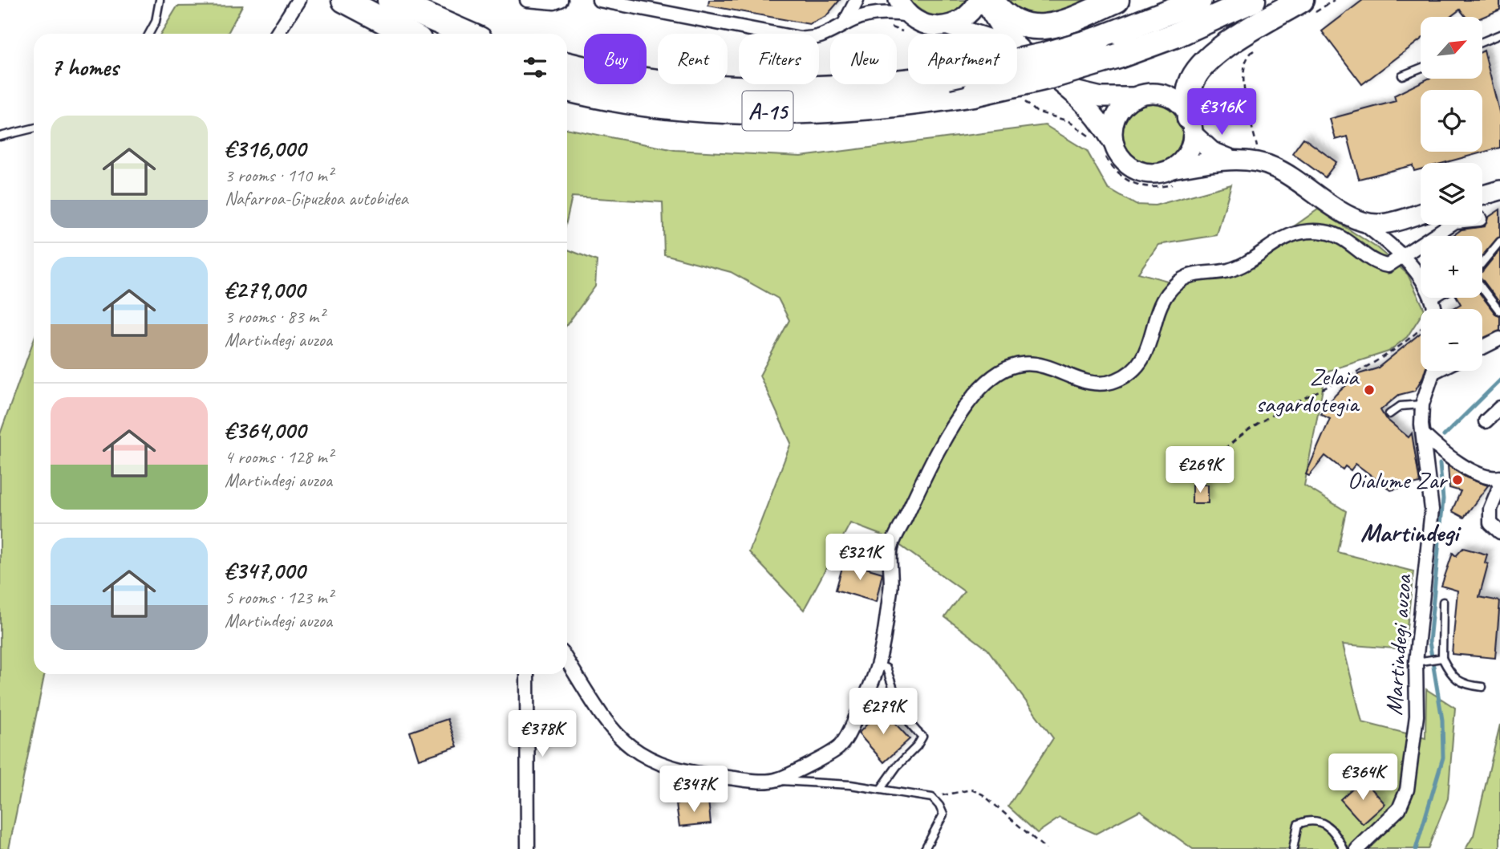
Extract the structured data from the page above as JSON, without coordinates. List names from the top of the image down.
{
  "streets": {
    "highway": ["A-15"],
    "street": ["Martindegi auzoa"]
  },
  "districts": ["Martindegi"],
  "places": ["Zelaia sagardotegia", "Oialume Zar"],
  "north": "top right",
  "page": {
    "map_buttons": ["+", "−"],
    "chip": [
      "Buy",
      "Rent",
      "Filters",
      "New",
      "Apartment"
    ],
    "heading": "7 homes",
    "price": [
      "€316K",
      "€269K",
      "€321K",
      "€279K",
      "€378K",
      "€364K",
      "€347K"
    ],
    "list": [
      {
        "name": "€316,000",
        "note": "3 rooms · 110 m² · Nafarroa-Gipuzkoa autobidea"
      },
      {
        "name": "€279,000",
        "note": "3 rooms · 83 m² · Martindegi auzoa"
      },
      {
        "name": "€364,000",
        "note": "4 rooms · 128 m² · Martindegi auzoa"
      },
      {
        "name": "€347,000",
        "note": "5 rooms · 123 m² · Martindegi auzoa"
      }
    ]
  }
}
